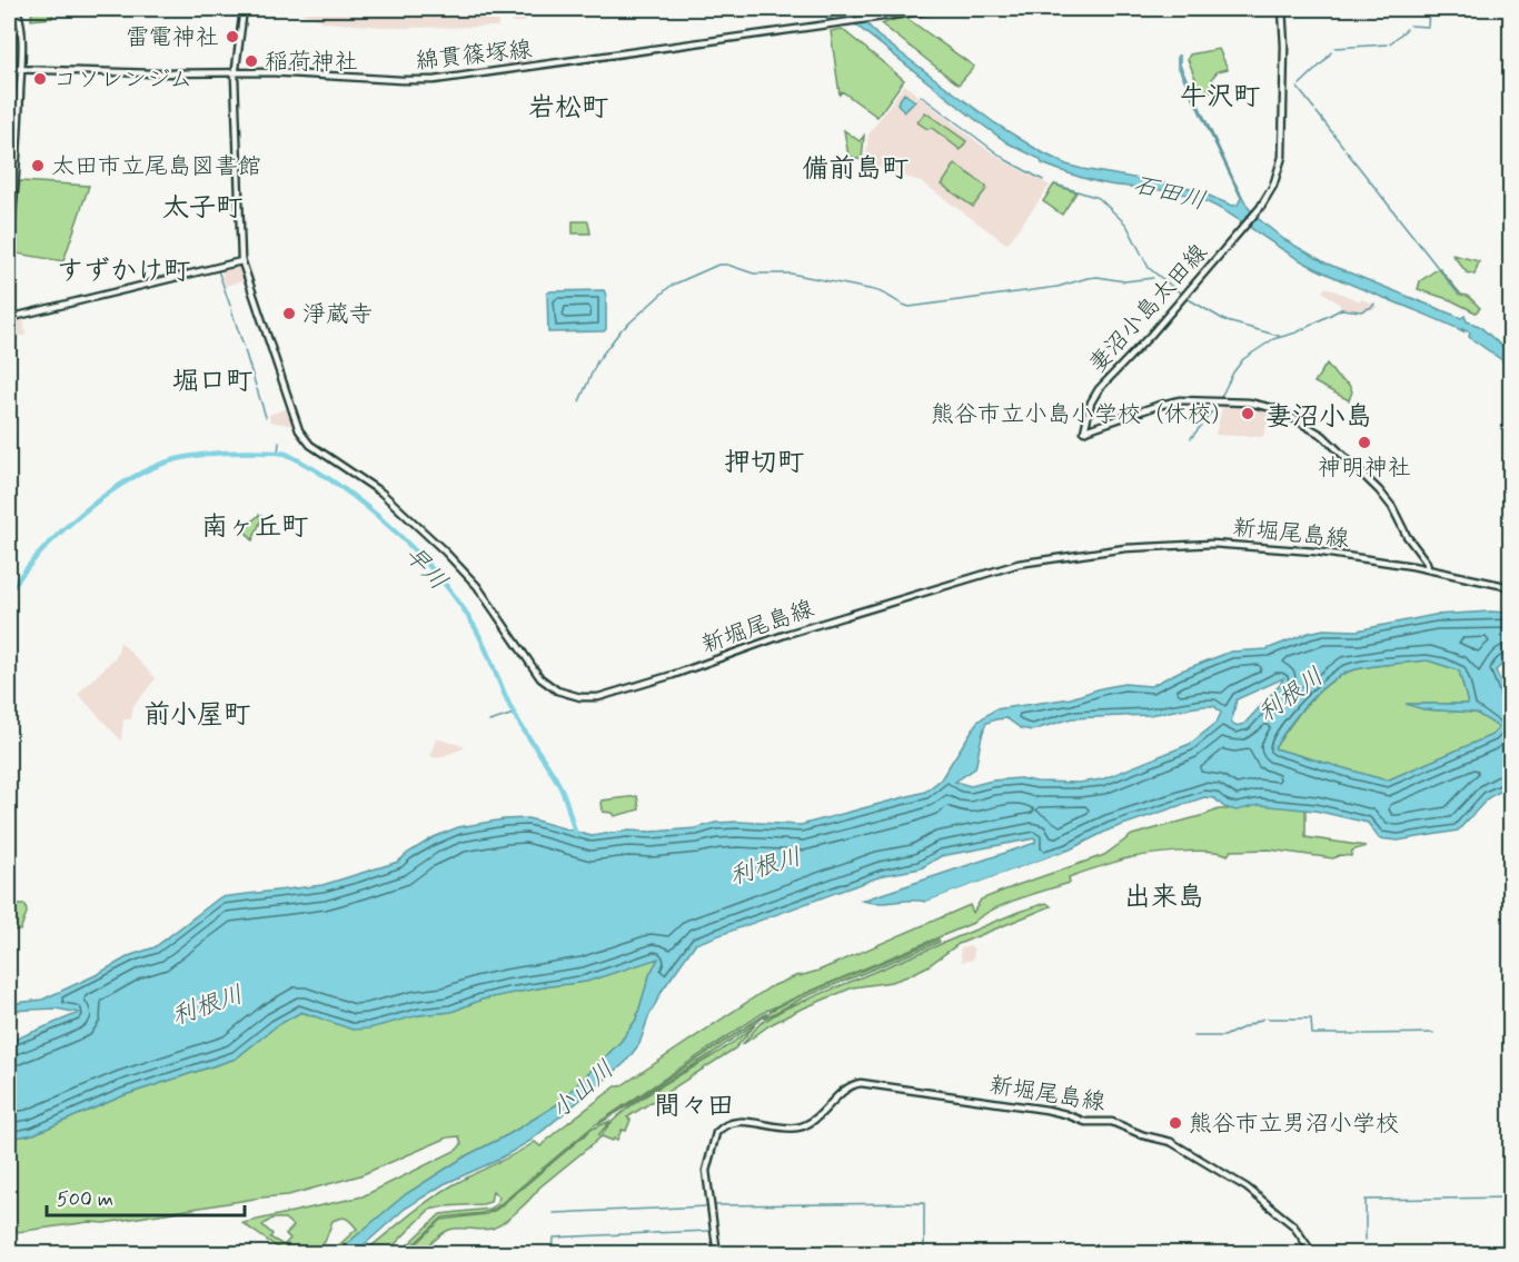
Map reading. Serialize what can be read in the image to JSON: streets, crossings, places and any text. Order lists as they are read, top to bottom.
{
  "streets": {
    "main road": ["綿貫篠塚線", "妻沼小島太田線", "新堀尾島線"]
  },
  "crossings": [
    ["綿貫篠塚線", "新堀尾島線"],
    ["妻沼小島太田線", "新堀尾島線"]
  ],
  "districts": [
    "牛沢町",
    "岩松町",
    "備前島町",
    "太子町",
    "すずかけ町",
    "堀口町",
    "妻沼小島",
    "押切町",
    "南ヶ丘町",
    "前小屋町",
    "出来島",
    "間々田"
  ],
  "water": [
    "石田川",
    "早川",
    "利根川",
    "小山川"
  ],
  "places": [
    "雷電神社",
    "稲荷神社",
    "コソレンジム",
    "太田市立尾島図書館",
    "淨蔵寺",
    "熊谷市立小島小学校（休校）",
    "神明神社",
    "熊谷市立男沼小学校"
  ],
  "scale_bar": "500 m"
}
